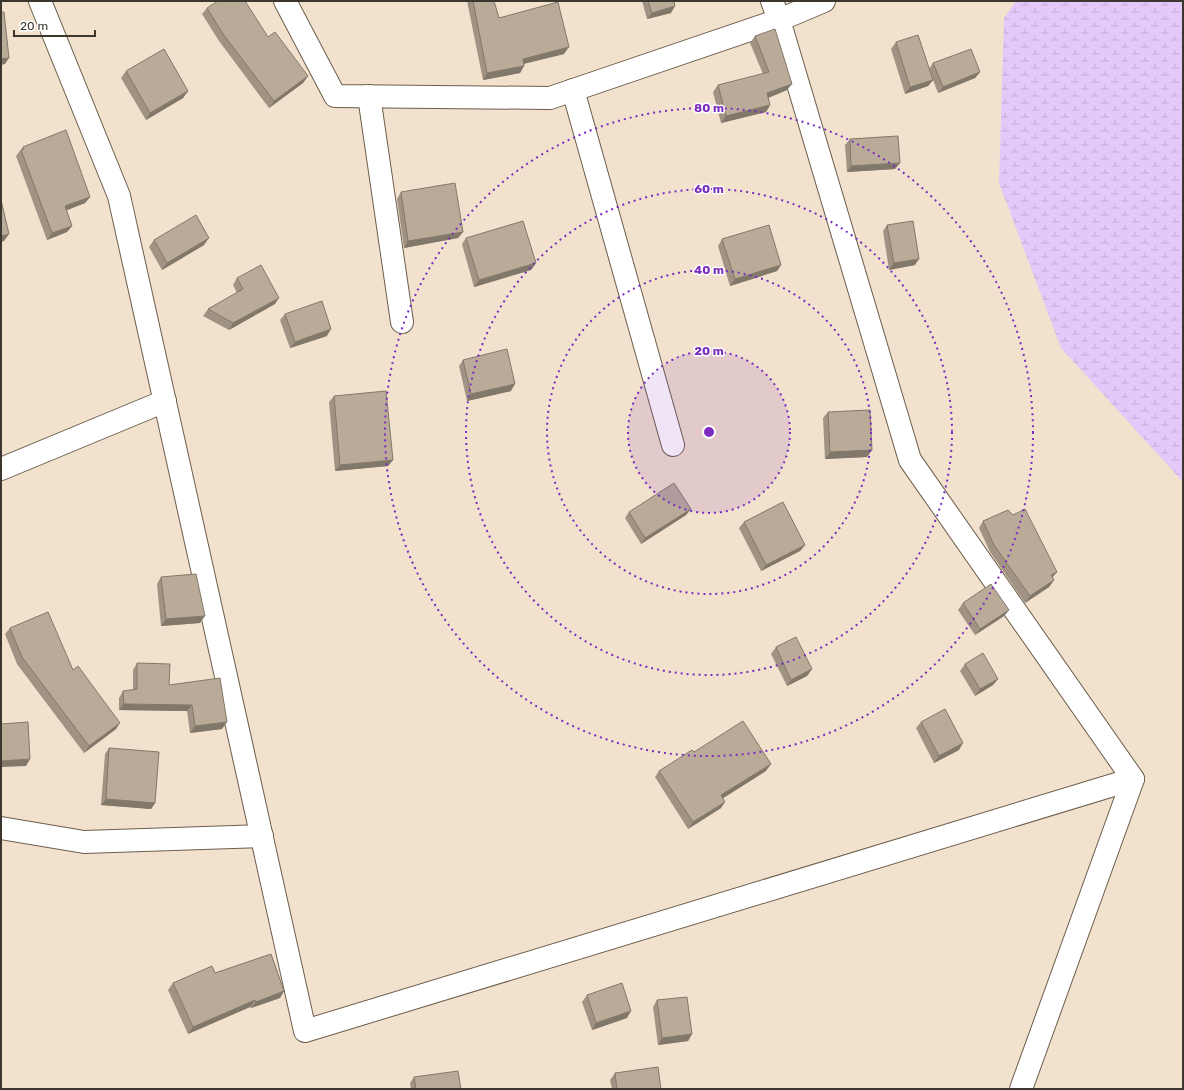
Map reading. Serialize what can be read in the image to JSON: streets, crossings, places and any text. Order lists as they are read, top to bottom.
{
  "scale_bar": "20 m",
  "rings": [
    "80 m",
    "60 m",
    "40 m",
    "20 m"
  ]
}
